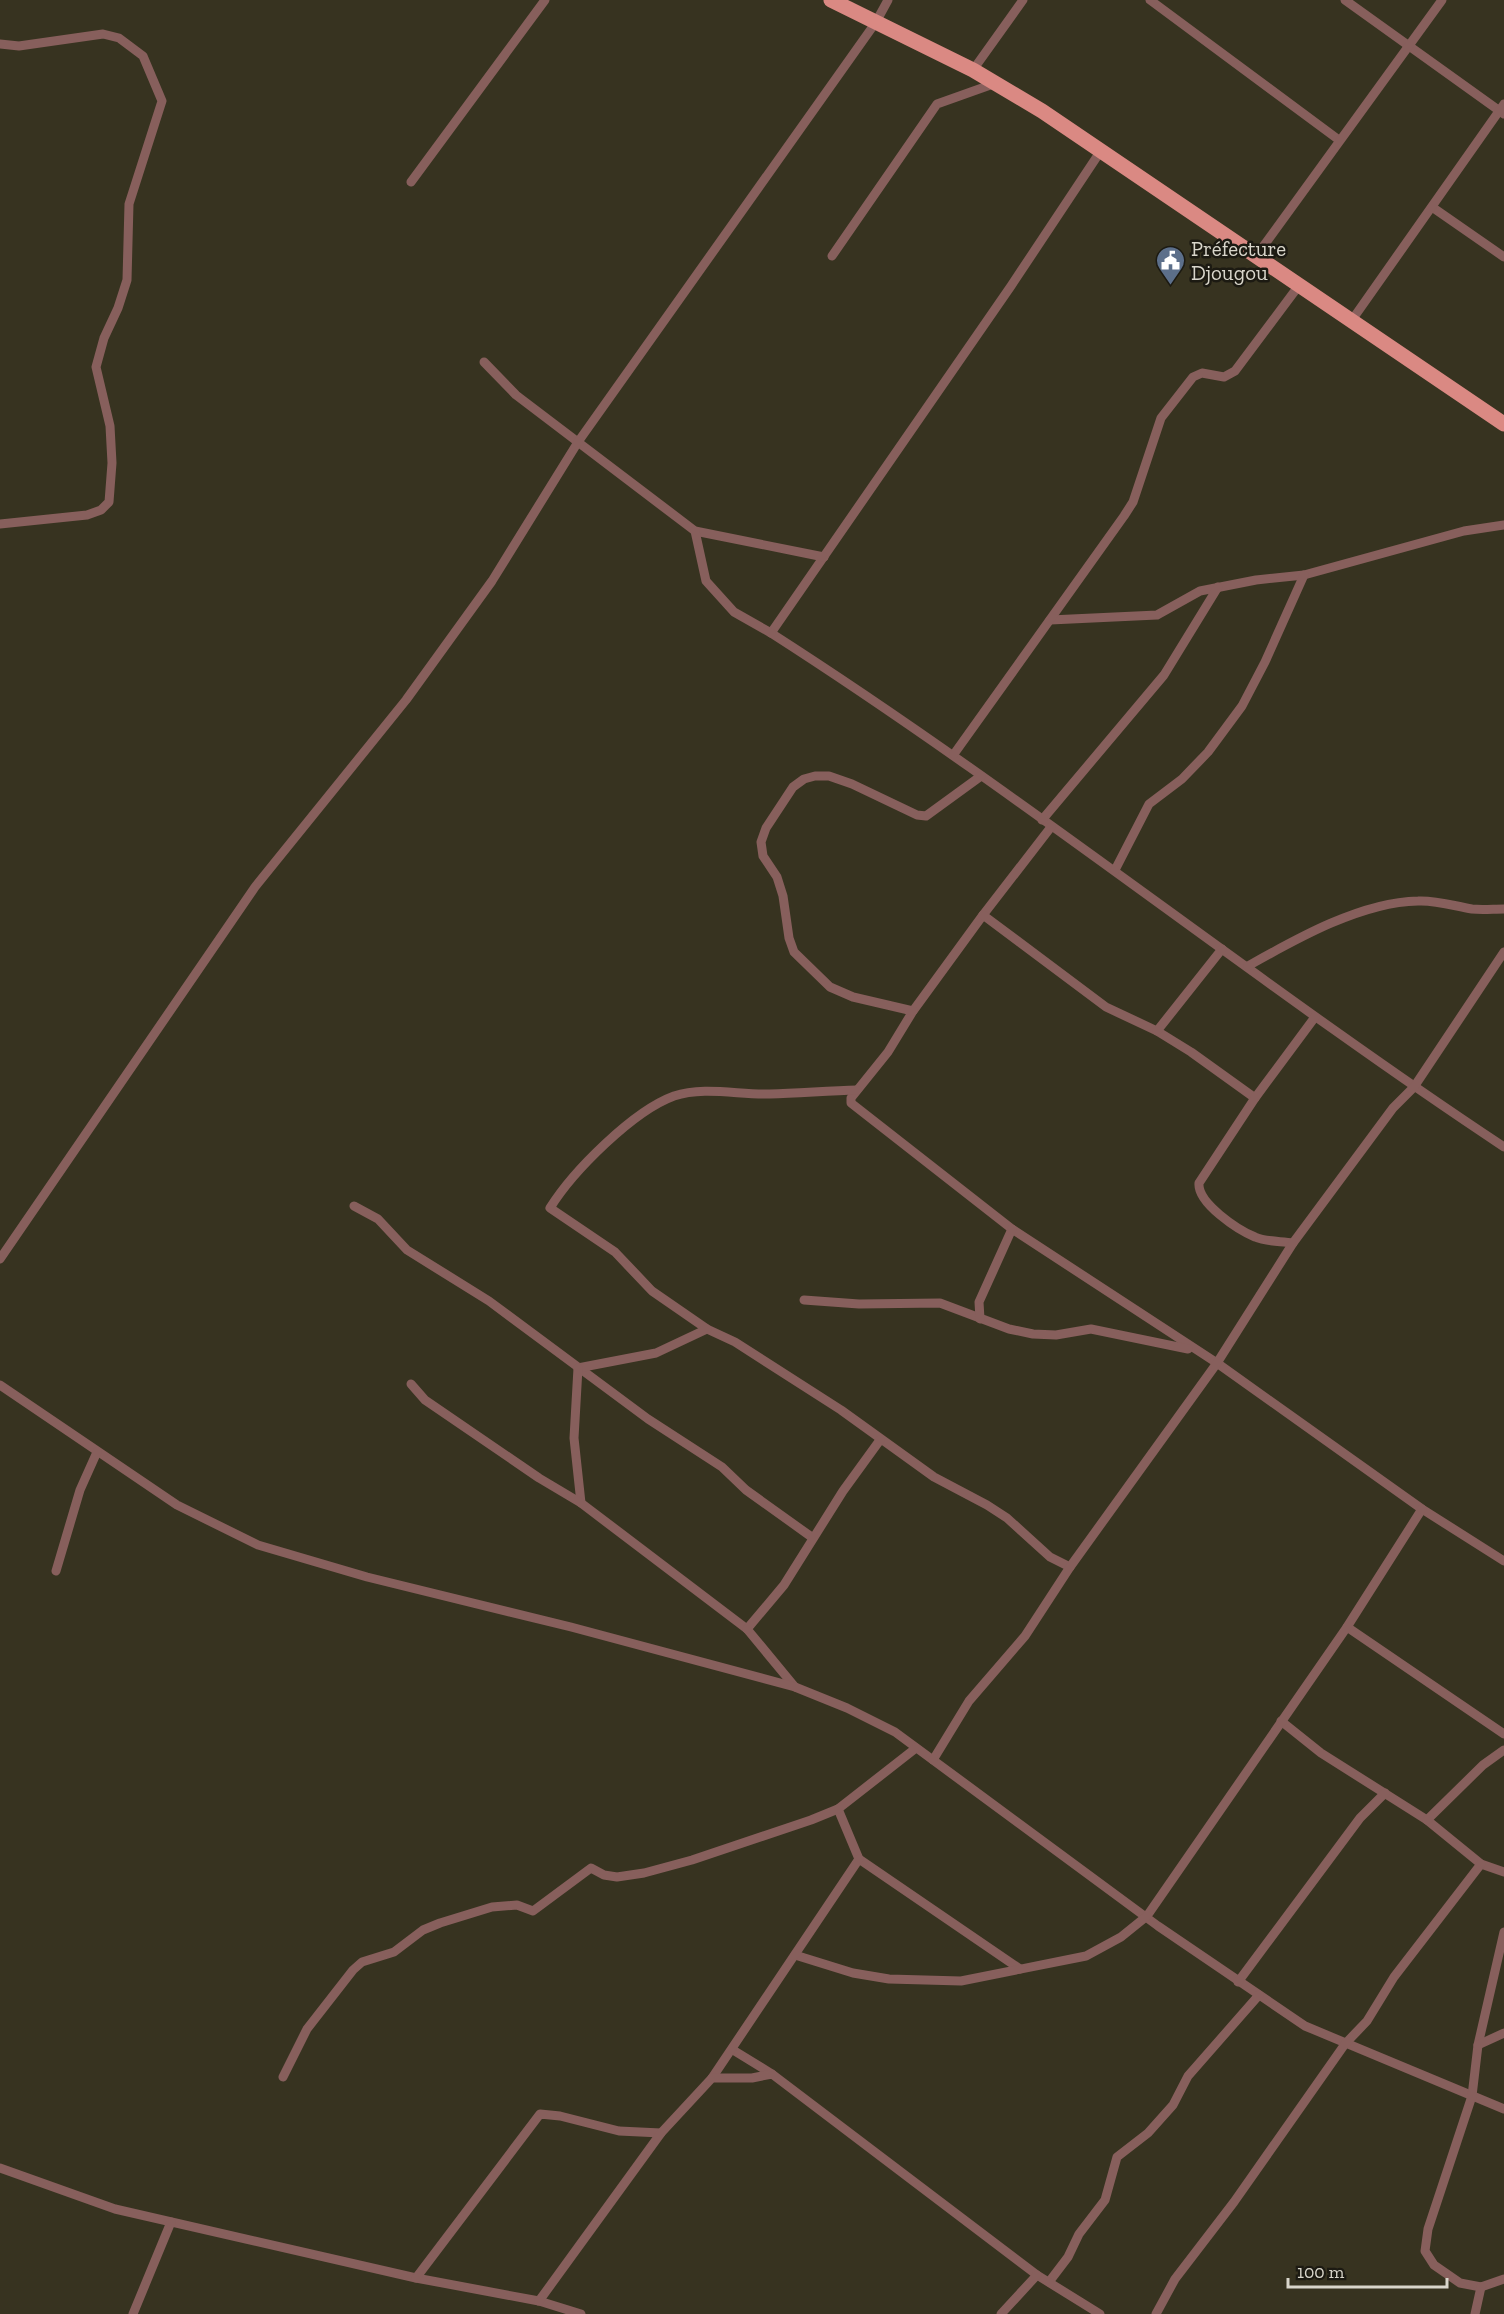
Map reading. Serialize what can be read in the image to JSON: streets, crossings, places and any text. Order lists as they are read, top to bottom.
{
  "places": {
    "public building": ["Préfecture Djougou"]
  },
  "scale_bar": "100 m"
}
